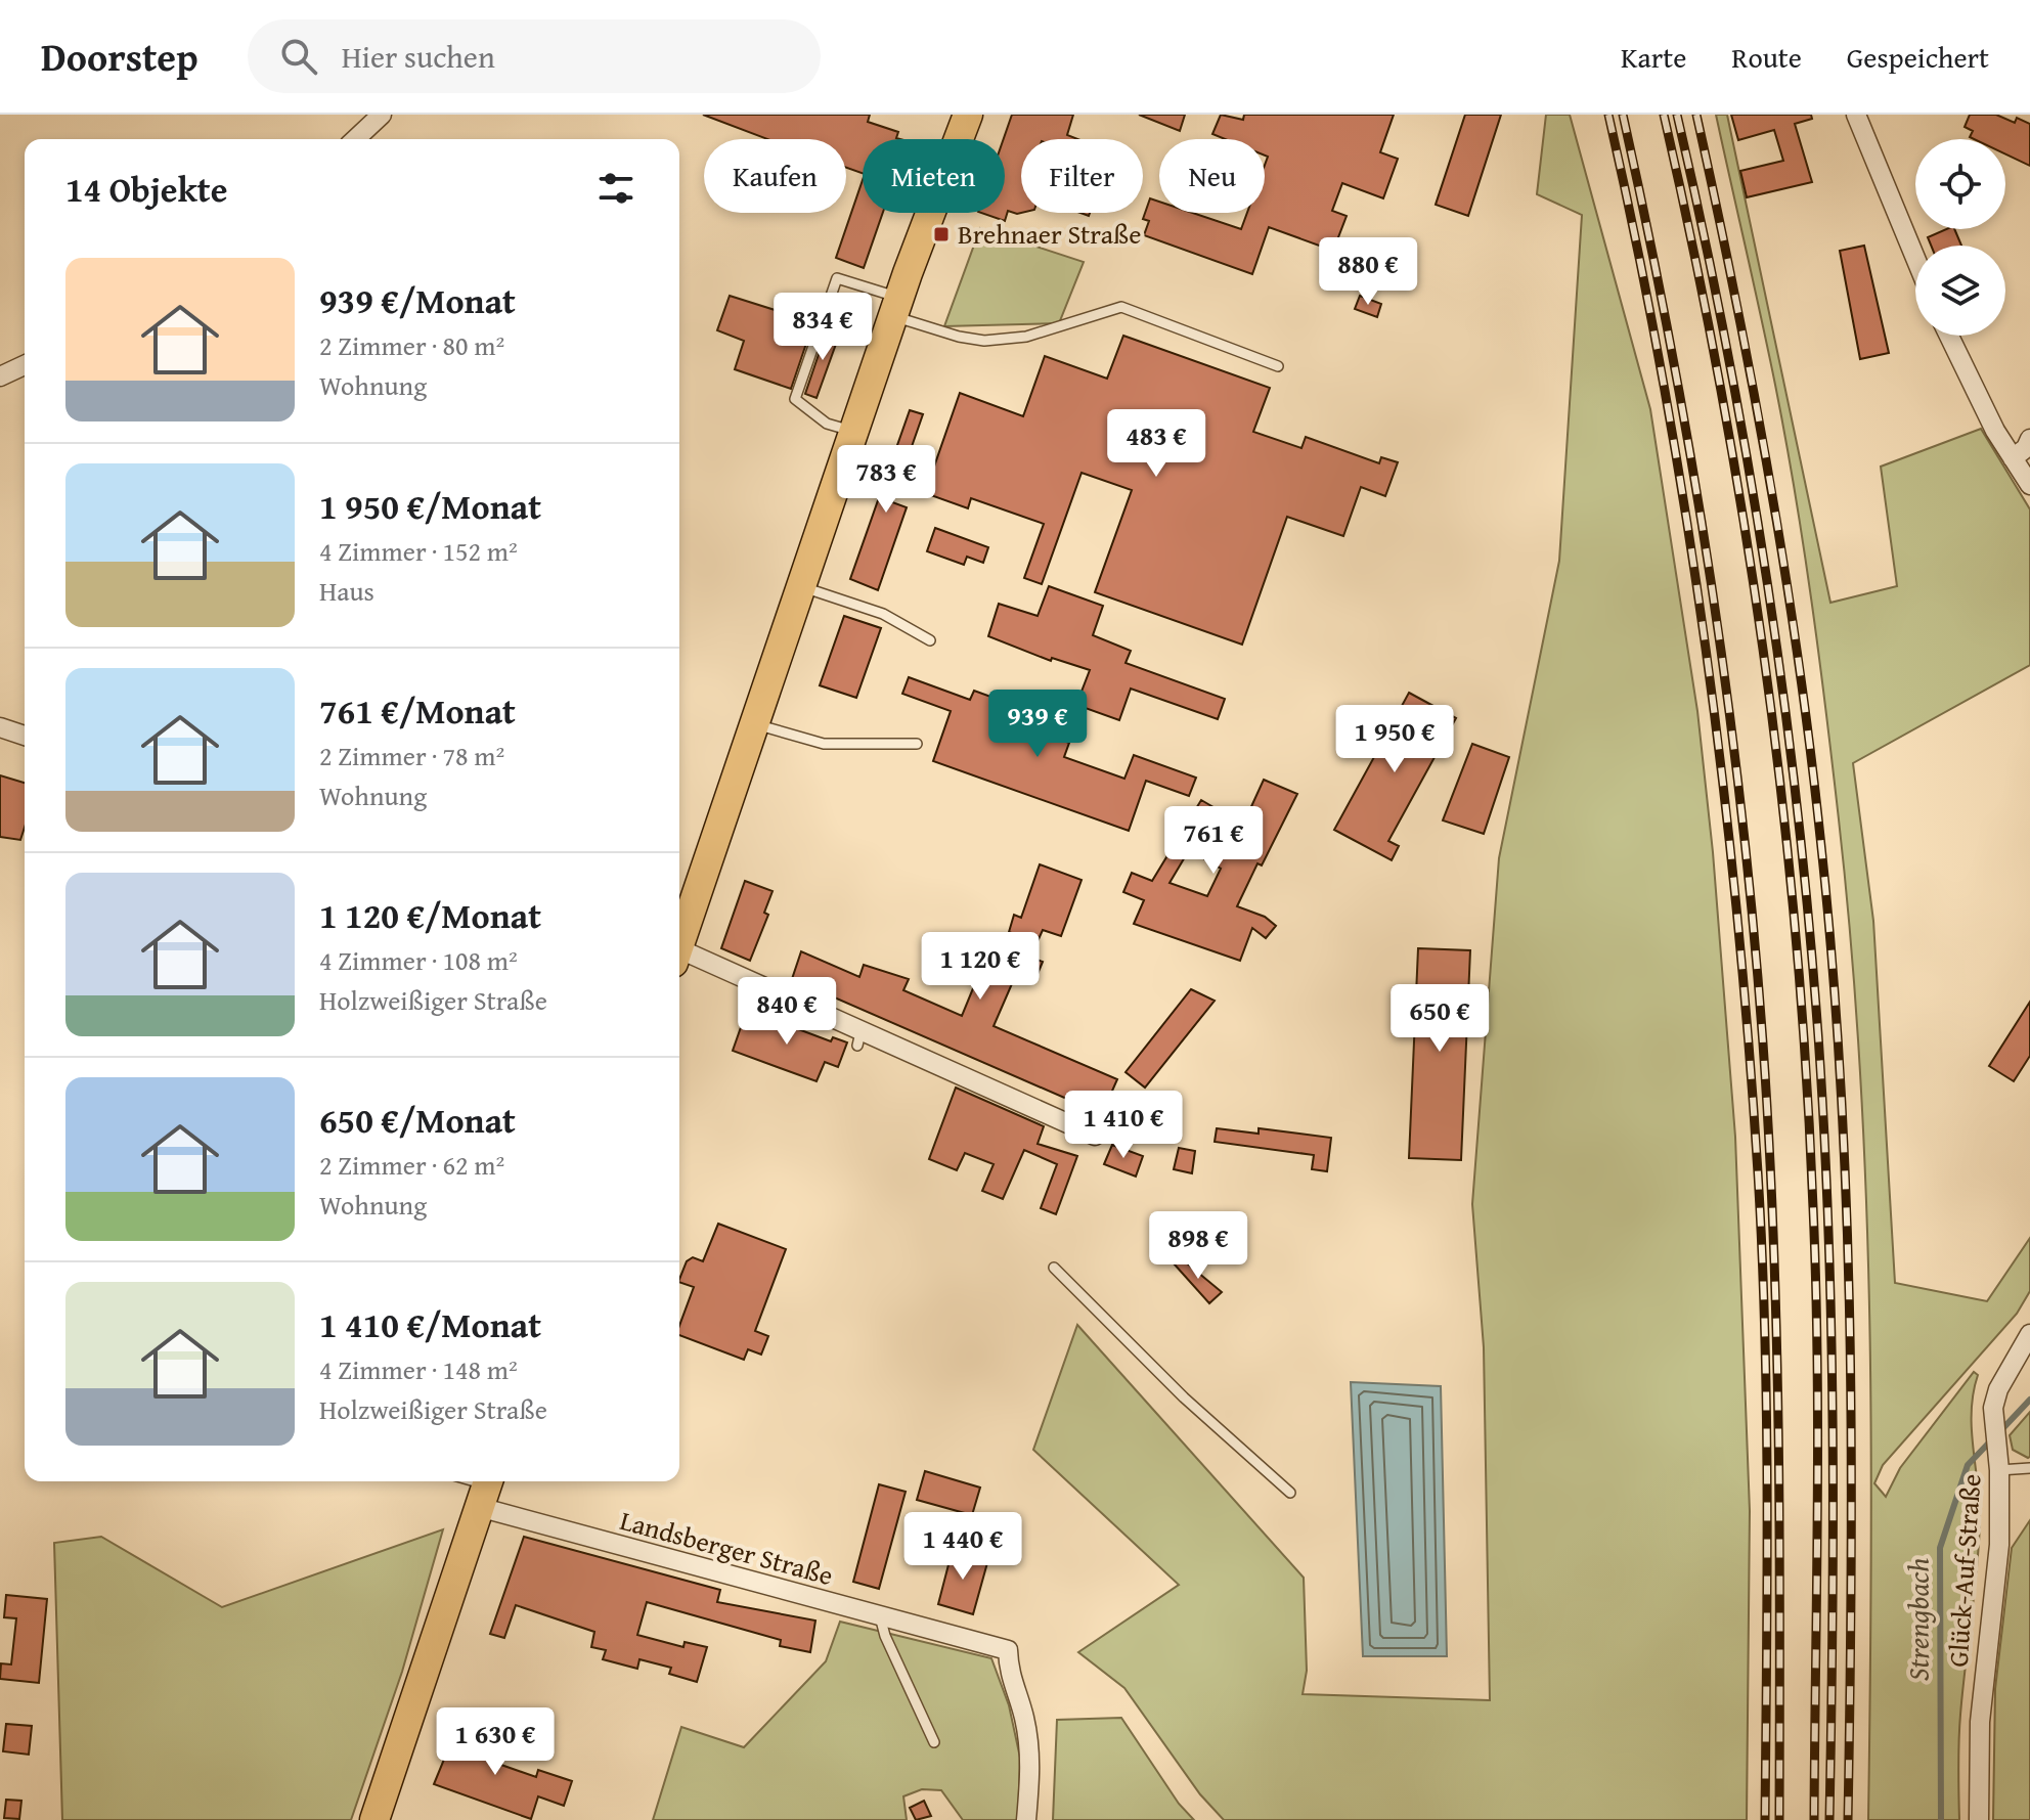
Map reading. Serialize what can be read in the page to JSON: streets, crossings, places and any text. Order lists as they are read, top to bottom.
{
  "streets": {
    "street": ["Landsberger Straße", "Glück-Auf-Straße"]
  },
  "water": ["Strengbach"],
  "places": {
    "transit": ["Brehnaer Straße"]
  },
  "page": {
    "header": "Doorstep",
    "search": "Hier suchen",
    "nav": ["Karte", "Route", "Gespeichert"],
    "chip": [
      "Kaufen",
      "Mieten",
      "Filter",
      "Neu"
    ],
    "heading": "14 Objekte",
    "price": [
      "880 €",
      "834 €",
      "483 €",
      "783 €",
      "939 €",
      "1 950 €",
      "761 €",
      "1 120 €",
      "840 €",
      "650 €",
      "1 410 €",
      "898 €",
      "1 440 €",
      "1 630 €"
    ],
    "list": [
      {
        "name": "939 €/Monat",
        "note": "2 Zimmer · 80 m² · Wohnung"
      },
      {
        "name": "1 950 €/Monat",
        "note": "4 Zimmer · 152 m² · Haus"
      },
      {
        "name": "761 €/Monat",
        "note": "2 Zimmer · 78 m² · Wohnung"
      },
      {
        "name": "1 120 €/Monat",
        "note": "4 Zimmer · 108 m² · Holzweißiger Straße"
      },
      {
        "name": "650 €/Monat",
        "note": "2 Zimmer · 62 m² · Wohnung"
      },
      {
        "name": "1 410 €/Monat",
        "note": "4 Zimmer · 148 m² · Holzweißiger Straße"
      }
    ]
  }
}
